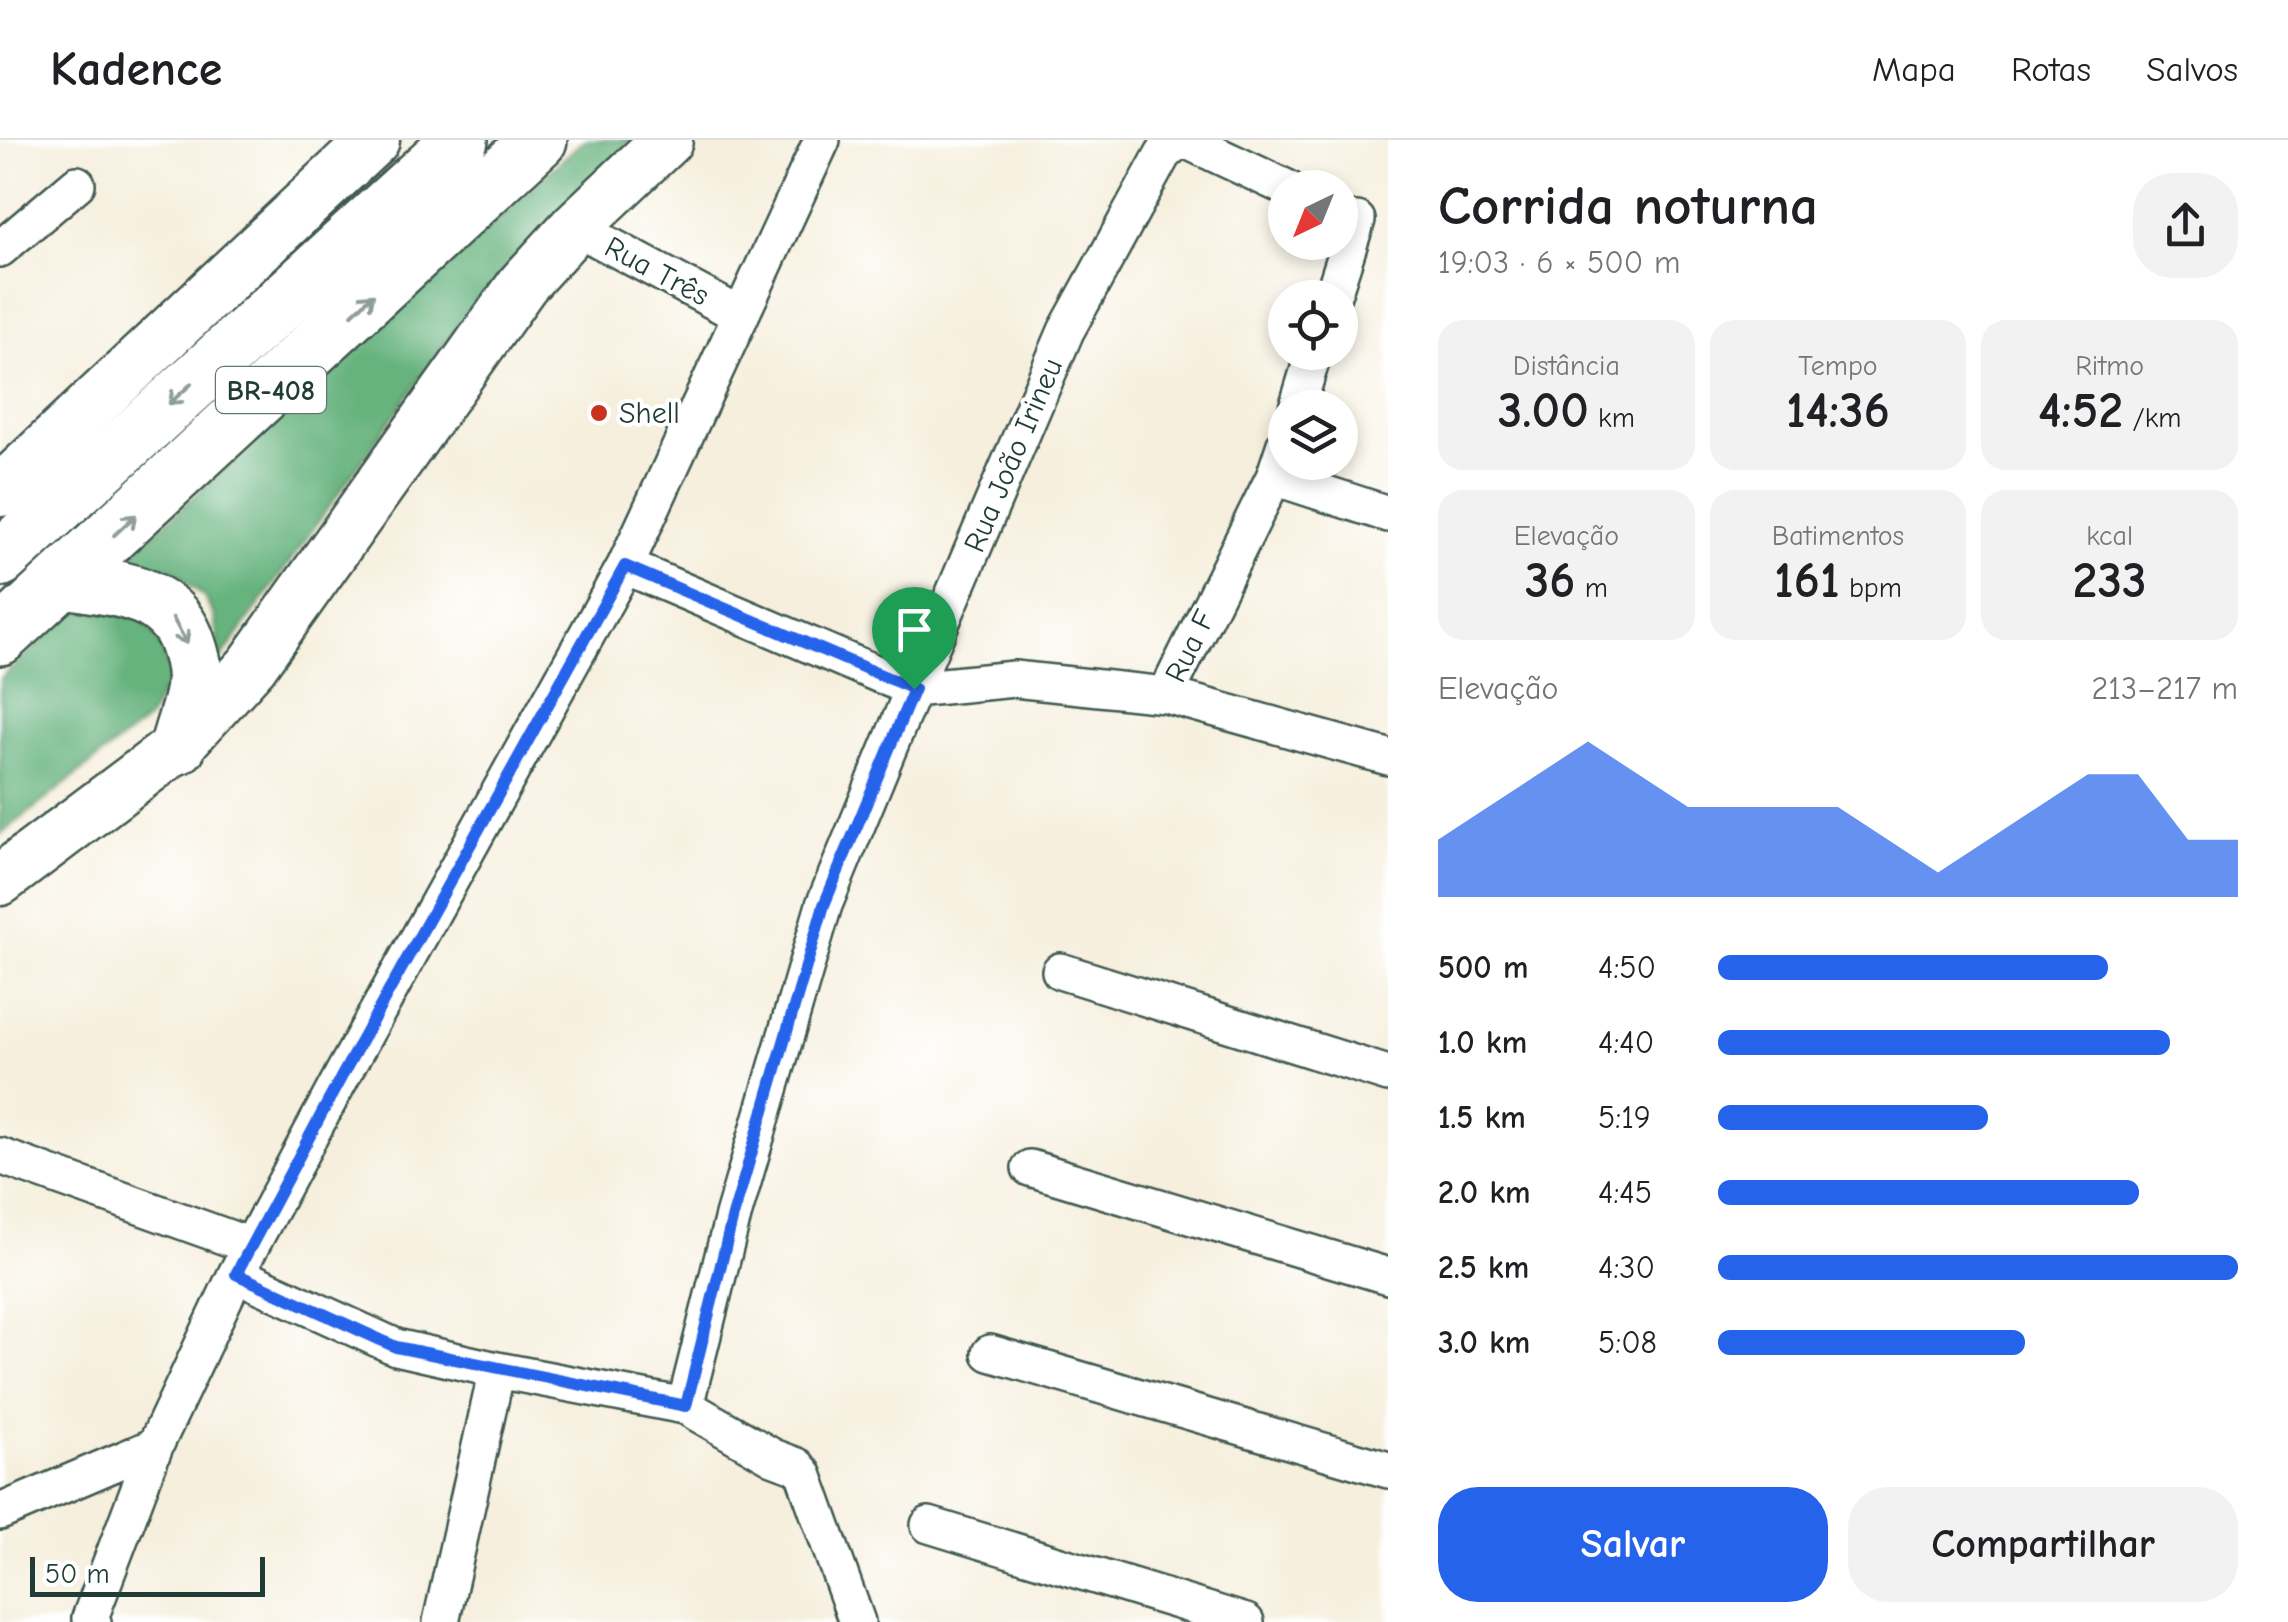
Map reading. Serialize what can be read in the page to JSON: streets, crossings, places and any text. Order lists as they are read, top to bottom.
{
  "streets": {
    "highway": ["BR-408"],
    "street": ["Rua Três", "Rua João Irineu", "Rua F"]
  },
  "crossings": [
    ["Rua João Irineu", "Rua F"]
  ],
  "places": ["Shell"],
  "scale_bar": "50 m",
  "north": "bottom left",
  "page": {
    "header": "Kadence",
    "nav": ["Mapa", "Rotas", "Salvos"],
    "heading": ["Corrida noturna", "19:03 · 6 × 500 m"],
    "stats": [
      ["Distância", "3.00 km"],
      ["Tempo", "14:36"],
      ["Ritmo", "4:52 /km"],
      ["Elevação", "36 m"],
      ["Batimentos", "161 bpm"],
      ["kcal", "233"]
    ],
    "chart": ["Elevação", "213–217 m"],
    "list": [
      {
        "name": "500 m",
        "note": "4:50"
      },
      {
        "name": "1.0 km",
        "note": "4:40"
      },
      {
        "name": "1.5 km",
        "note": "5:19"
      },
      {
        "name": "2.0 km",
        "note": "4:45"
      },
      {
        "name": "2.5 km",
        "note": "4:30"
      },
      {
        "name": "3.0 km",
        "note": "5:08"
      }
    ],
    "buttons": ["Salvar", "Compartilhar"],
    "scale": "50 m"
  }
}
